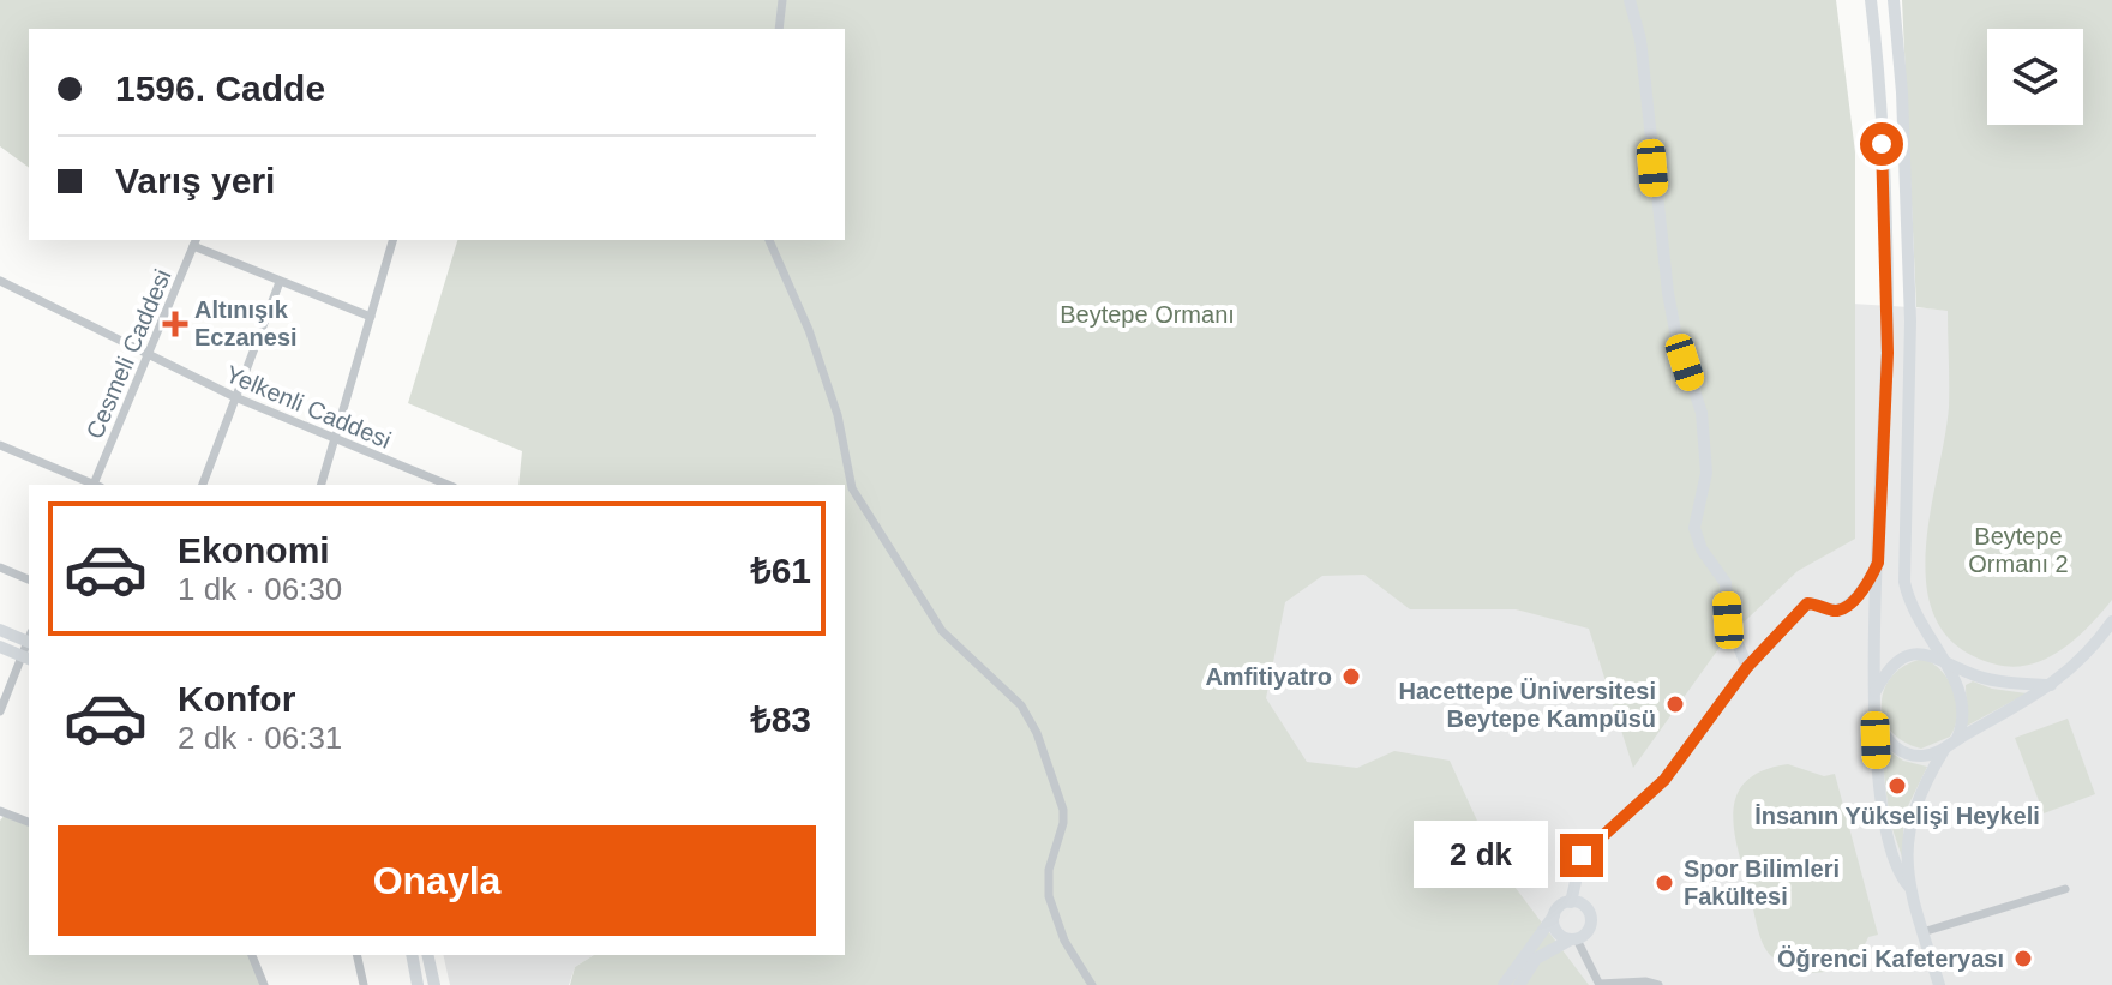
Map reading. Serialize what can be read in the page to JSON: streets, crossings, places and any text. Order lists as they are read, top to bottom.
{
  "streets": {
    "street": ["Cesmeli Caddesi", "Yelkenli Caddesi"]
  },
  "crossings": [
    ["Cesmeli Caddesi", "Yelkenli Caddesi"]
  ],
  "parks": ["Beytepe Ormanı", "Beytepe Ormanı 2"],
  "places": {
    "health": ["Altınışık Eczanesi"],
    "other": [
      "Amfitiyatro",
      "Hacettepe Üniversitesi Beytepe Kampüsü",
      "İnsanın Yükselişi Heykeli",
      "Spor Bilimleri Fakültesi",
      "Öğrenci Kafeteryası"
    ]
  },
  "page": {
    "banner": ["1596. Cadde", "Varış yeri"],
    "list": [
      {
        "name": "Ekonomi",
        "note": "1 dk · 06:30",
        "value": "₺61"
      },
      {
        "name": "Konfor",
        "note": "2 dk · 06:31",
        "value": "₺83"
      }
    ],
    "buttons": "Onayla",
    "bubble": "2 dk"
  }
}
